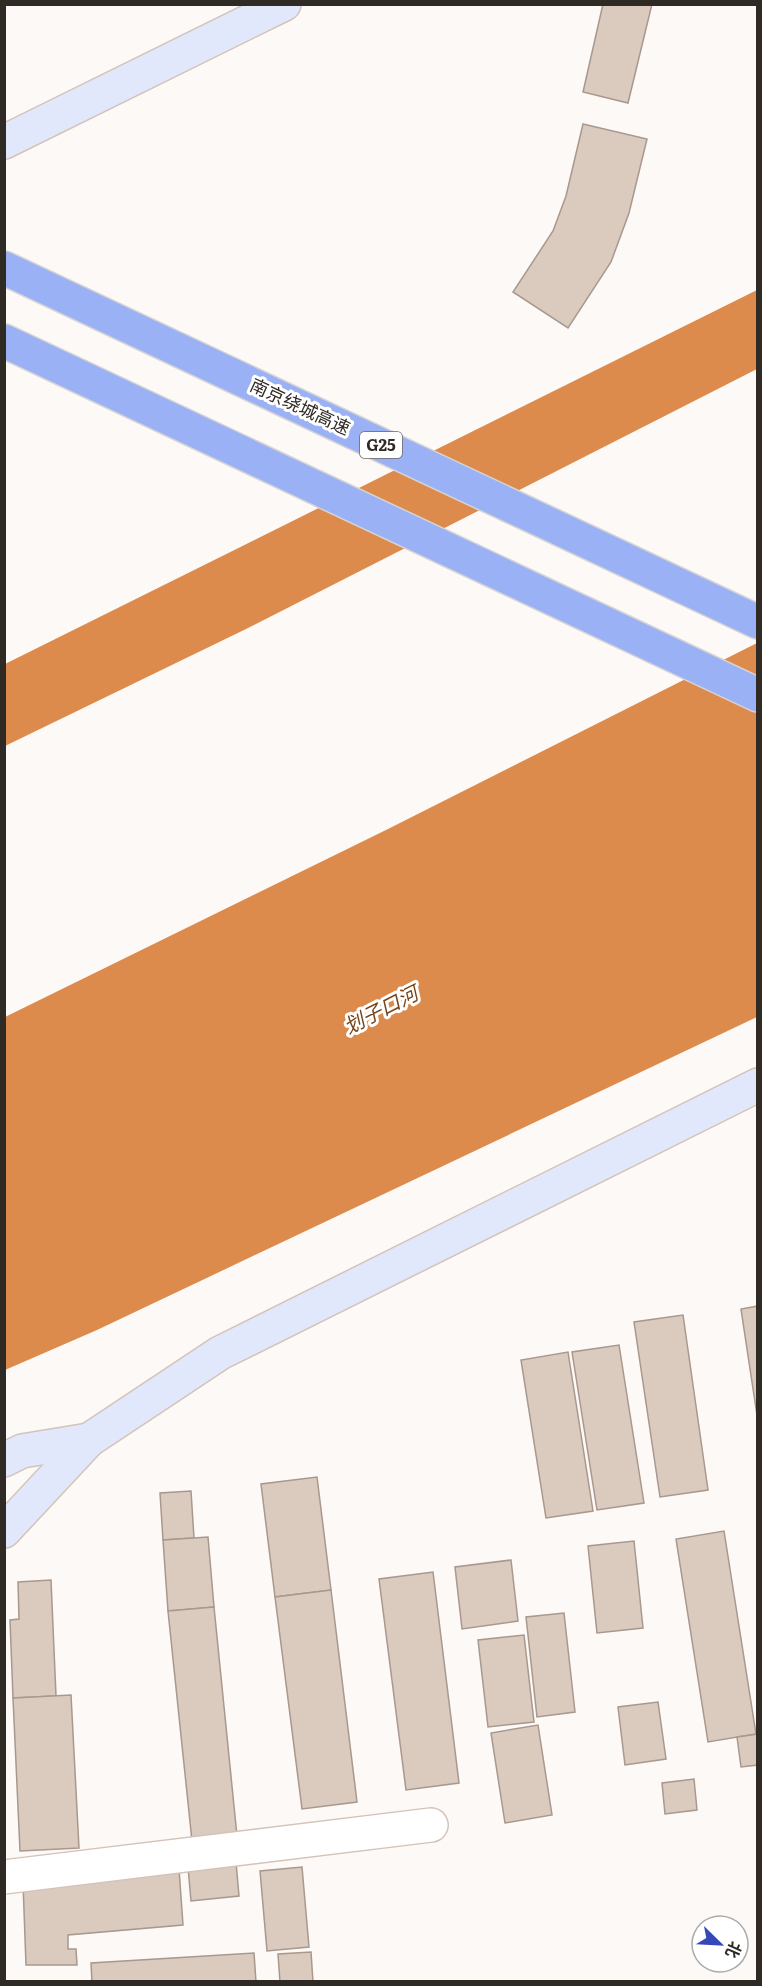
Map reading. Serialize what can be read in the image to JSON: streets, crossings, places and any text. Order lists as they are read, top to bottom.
{
  "streets": {
    "highway": ["南京绕城高速", "G25"]
  },
  "water": ["划子口河"],
  "north": "bottom right"
}
